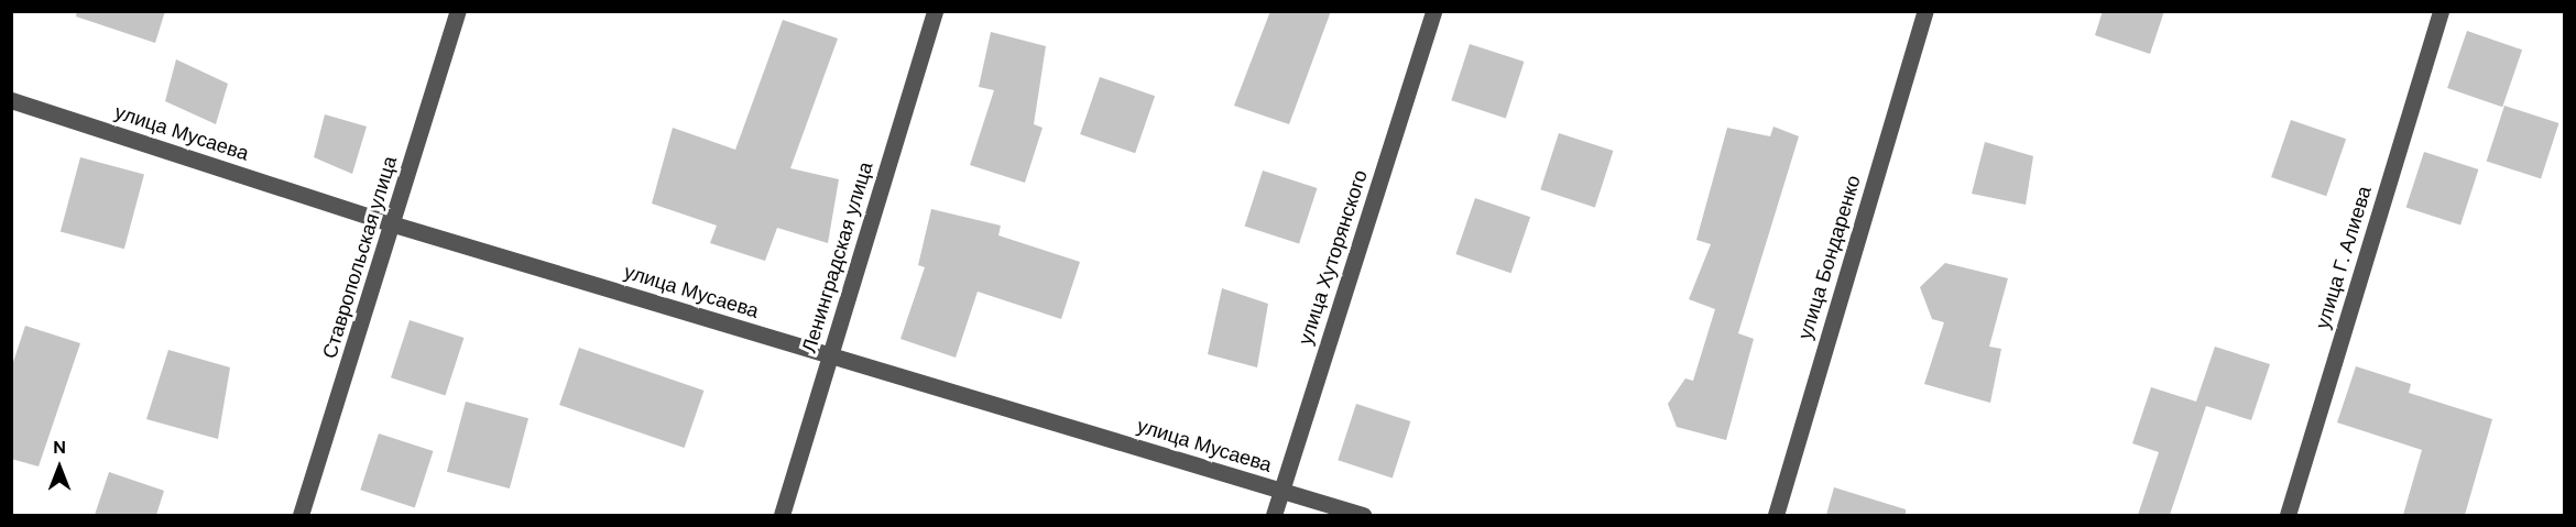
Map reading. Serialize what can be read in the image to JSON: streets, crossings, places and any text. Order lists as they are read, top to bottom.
{
  "streets": {
    "street": [
      "улица Мусаева",
      "Ставропольская улица",
      "Ленинградская улица",
      "улица Хуторянского",
      "улица Бондаренко",
      "улица Г. Алиева"
    ]
  },
  "crossings": [
    ["улица Мусаева", "Ставропольская улица"],
    ["улица Мусаева", "Ленинградская улица"],
    ["улица Мусаева", "улица Хуторянского"]
  ],
  "north": "top"
}
